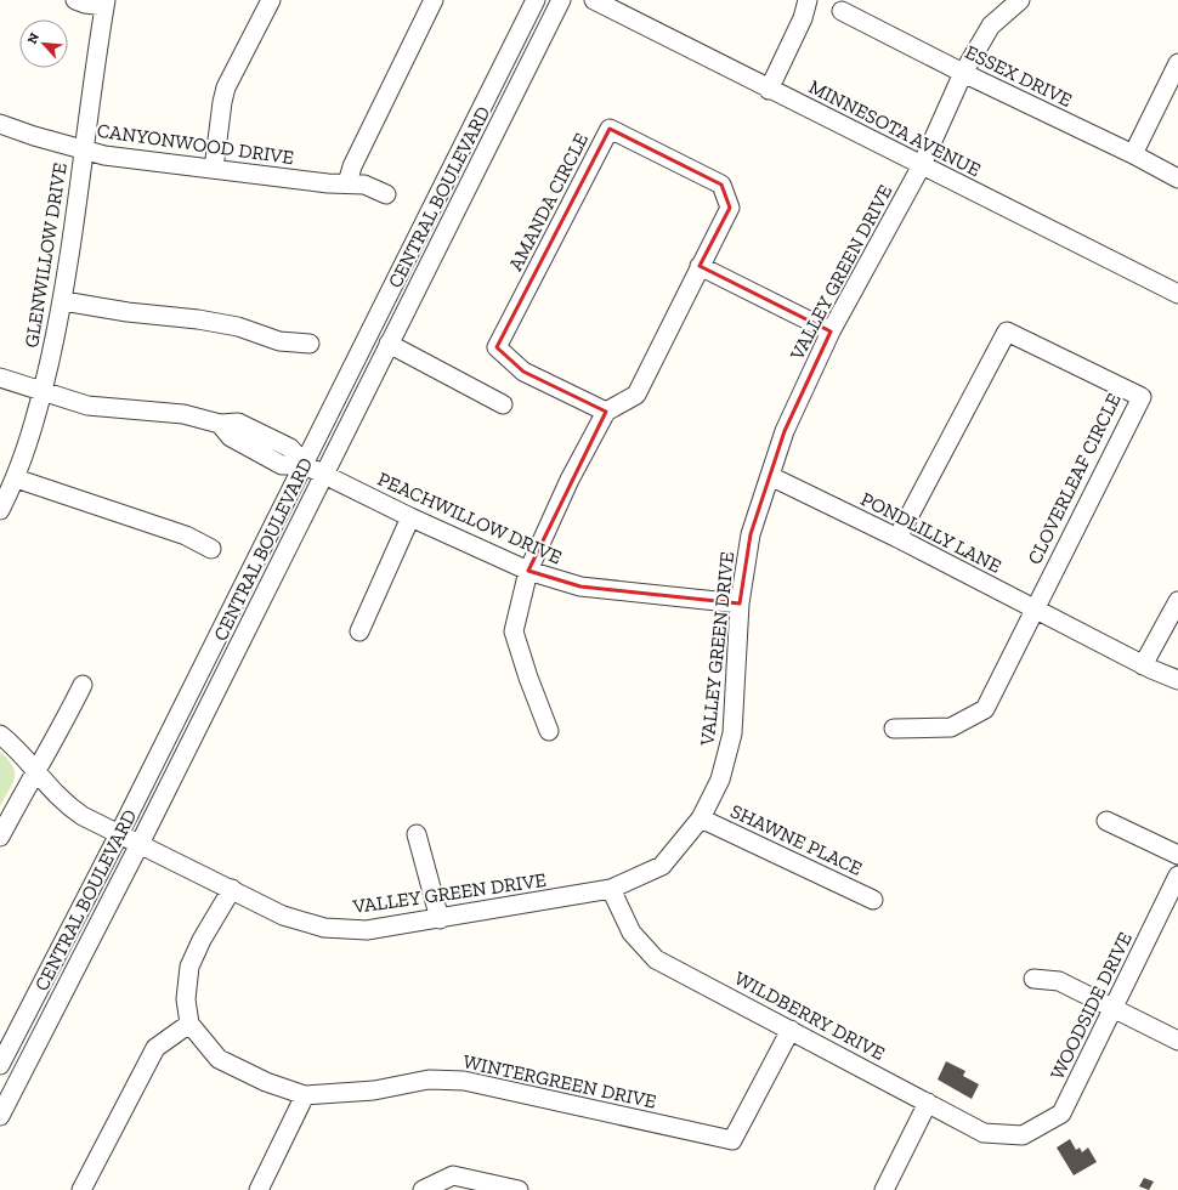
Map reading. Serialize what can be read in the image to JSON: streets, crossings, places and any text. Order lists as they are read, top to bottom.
{
  "streets": {
    "street": [
      "ESSEX DRIVE",
      "MINNESOTA AVENUE",
      "CANYONWOOD DRIVE",
      "CENTRAL BOULEVARD",
      "AMANDA CIRCLE",
      "GLENWILLOW DRIVE",
      "VALLEY GREEN DRIVE",
      "CLOVERLEAF CIRCLE",
      "PEACHWILLOW DRIVE",
      "PONDLILLY LANE",
      "SHAWNE PLACE",
      "WOODSIDE DRIVE",
      "WILDBERRY DRIVE",
      "WINTERGREEN DRIVE"
    ]
  },
  "crossings": [
    ["ESSEX DRIVE", "VALLEY GREEN DRIVE"],
    ["MINNESOTA AVENUE", "VALLEY GREEN DRIVE"],
    ["CANYONWOOD DRIVE", "GLENWILLOW DRIVE"],
    ["CENTRAL BOULEVARD", "VALLEY GREEN DRIVE"],
    ["CENTRAL BOULEVARD", "PEACHWILLOW DRIVE"],
    ["GLENWILLOW DRIVE", "PEACHWILLOW DRIVE"],
    ["VALLEY GREEN DRIVE", "PEACHWILLOW DRIVE"],
    ["VALLEY GREEN DRIVE", "PONDLILLY LANE"],
    ["VALLEY GREEN DRIVE", "SHAWNE PLACE"],
    ["VALLEY GREEN DRIVE", "WILDBERRY DRIVE"],
    ["CLOVERLEAF CIRCLE", "PONDLILLY LANE"],
    ["WOODSIDE DRIVE", "WILDBERRY DRIVE"],
    ["WILDBERRY DRIVE", "WINTERGREEN DRIVE"]
  ],
  "north": "top left"
}
